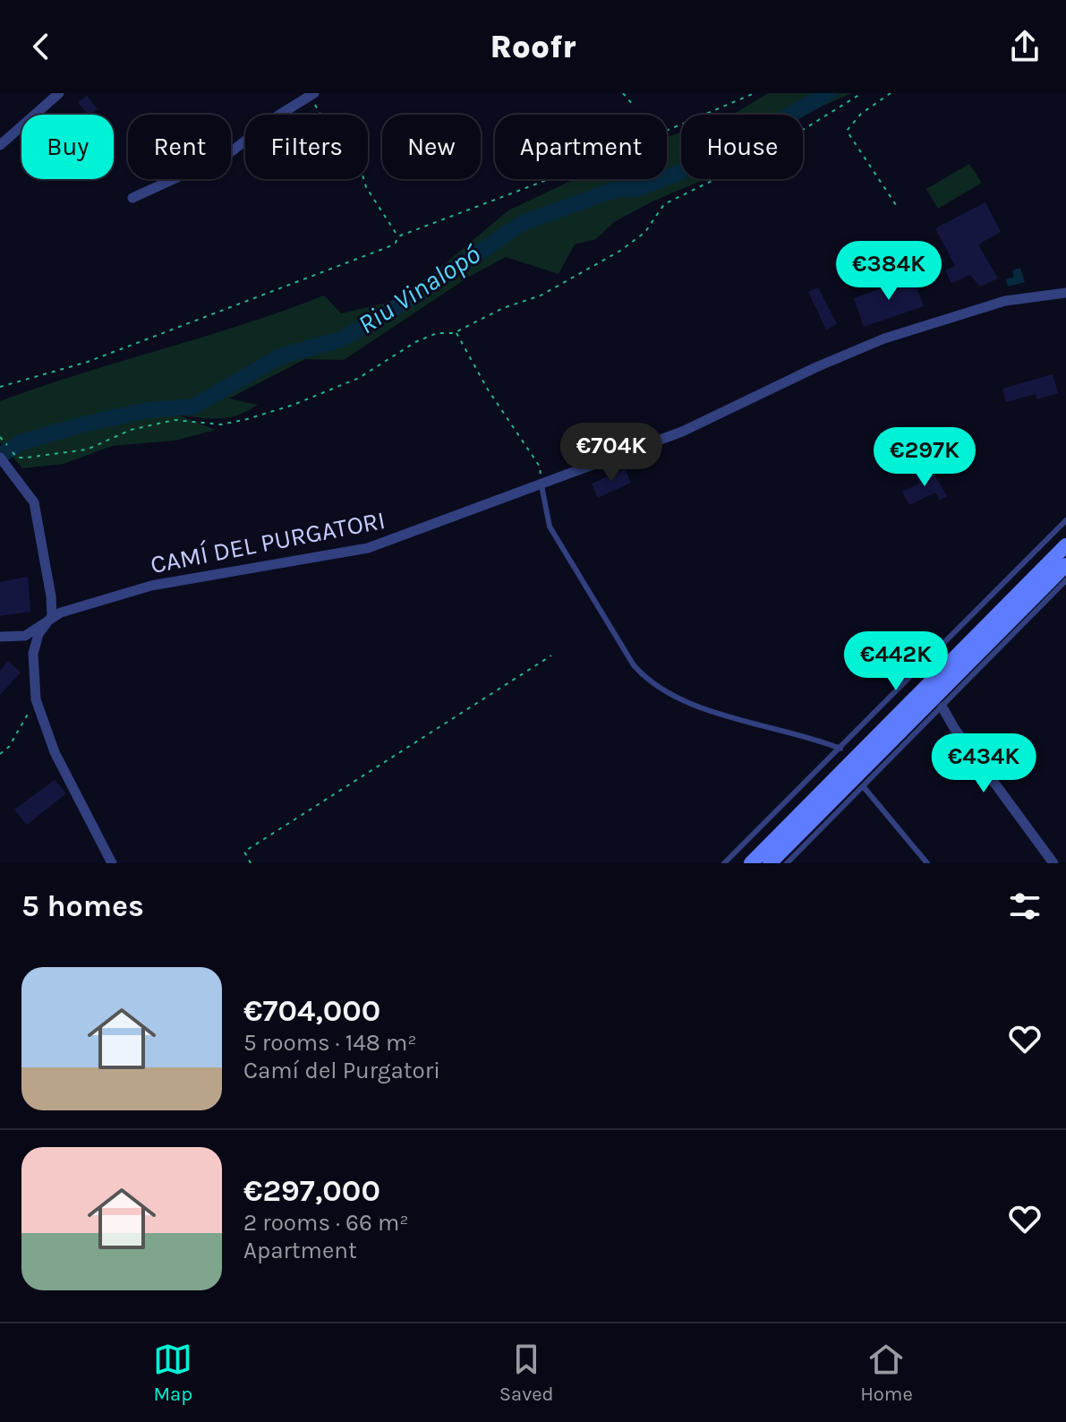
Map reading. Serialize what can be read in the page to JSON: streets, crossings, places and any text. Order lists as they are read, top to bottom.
{
  "streets": {
    "street": ["CAMÍ DEL PURGATORI"]
  },
  "water": ["Riu Vinalopó"],
  "page": {
    "header": "Roofr",
    "chip": [
      "Buy",
      "Rent",
      "Filters",
      "New",
      "Apartment",
      "House"
    ],
    "price": [
      "€384K",
      "€704K",
      "€297K",
      "€442K",
      "€434K"
    ],
    "heading": "5 homes",
    "list": [
      {
        "name": "€704,000",
        "note": "5 rooms · 148 m² · Camí del Purgatori"
      },
      {
        "name": "€297,000",
        "note": "2 rooms · 66 m² · Apartment"
      }
    ],
    "tabs": ["Map", "Saved", "Home"]
  }
}
